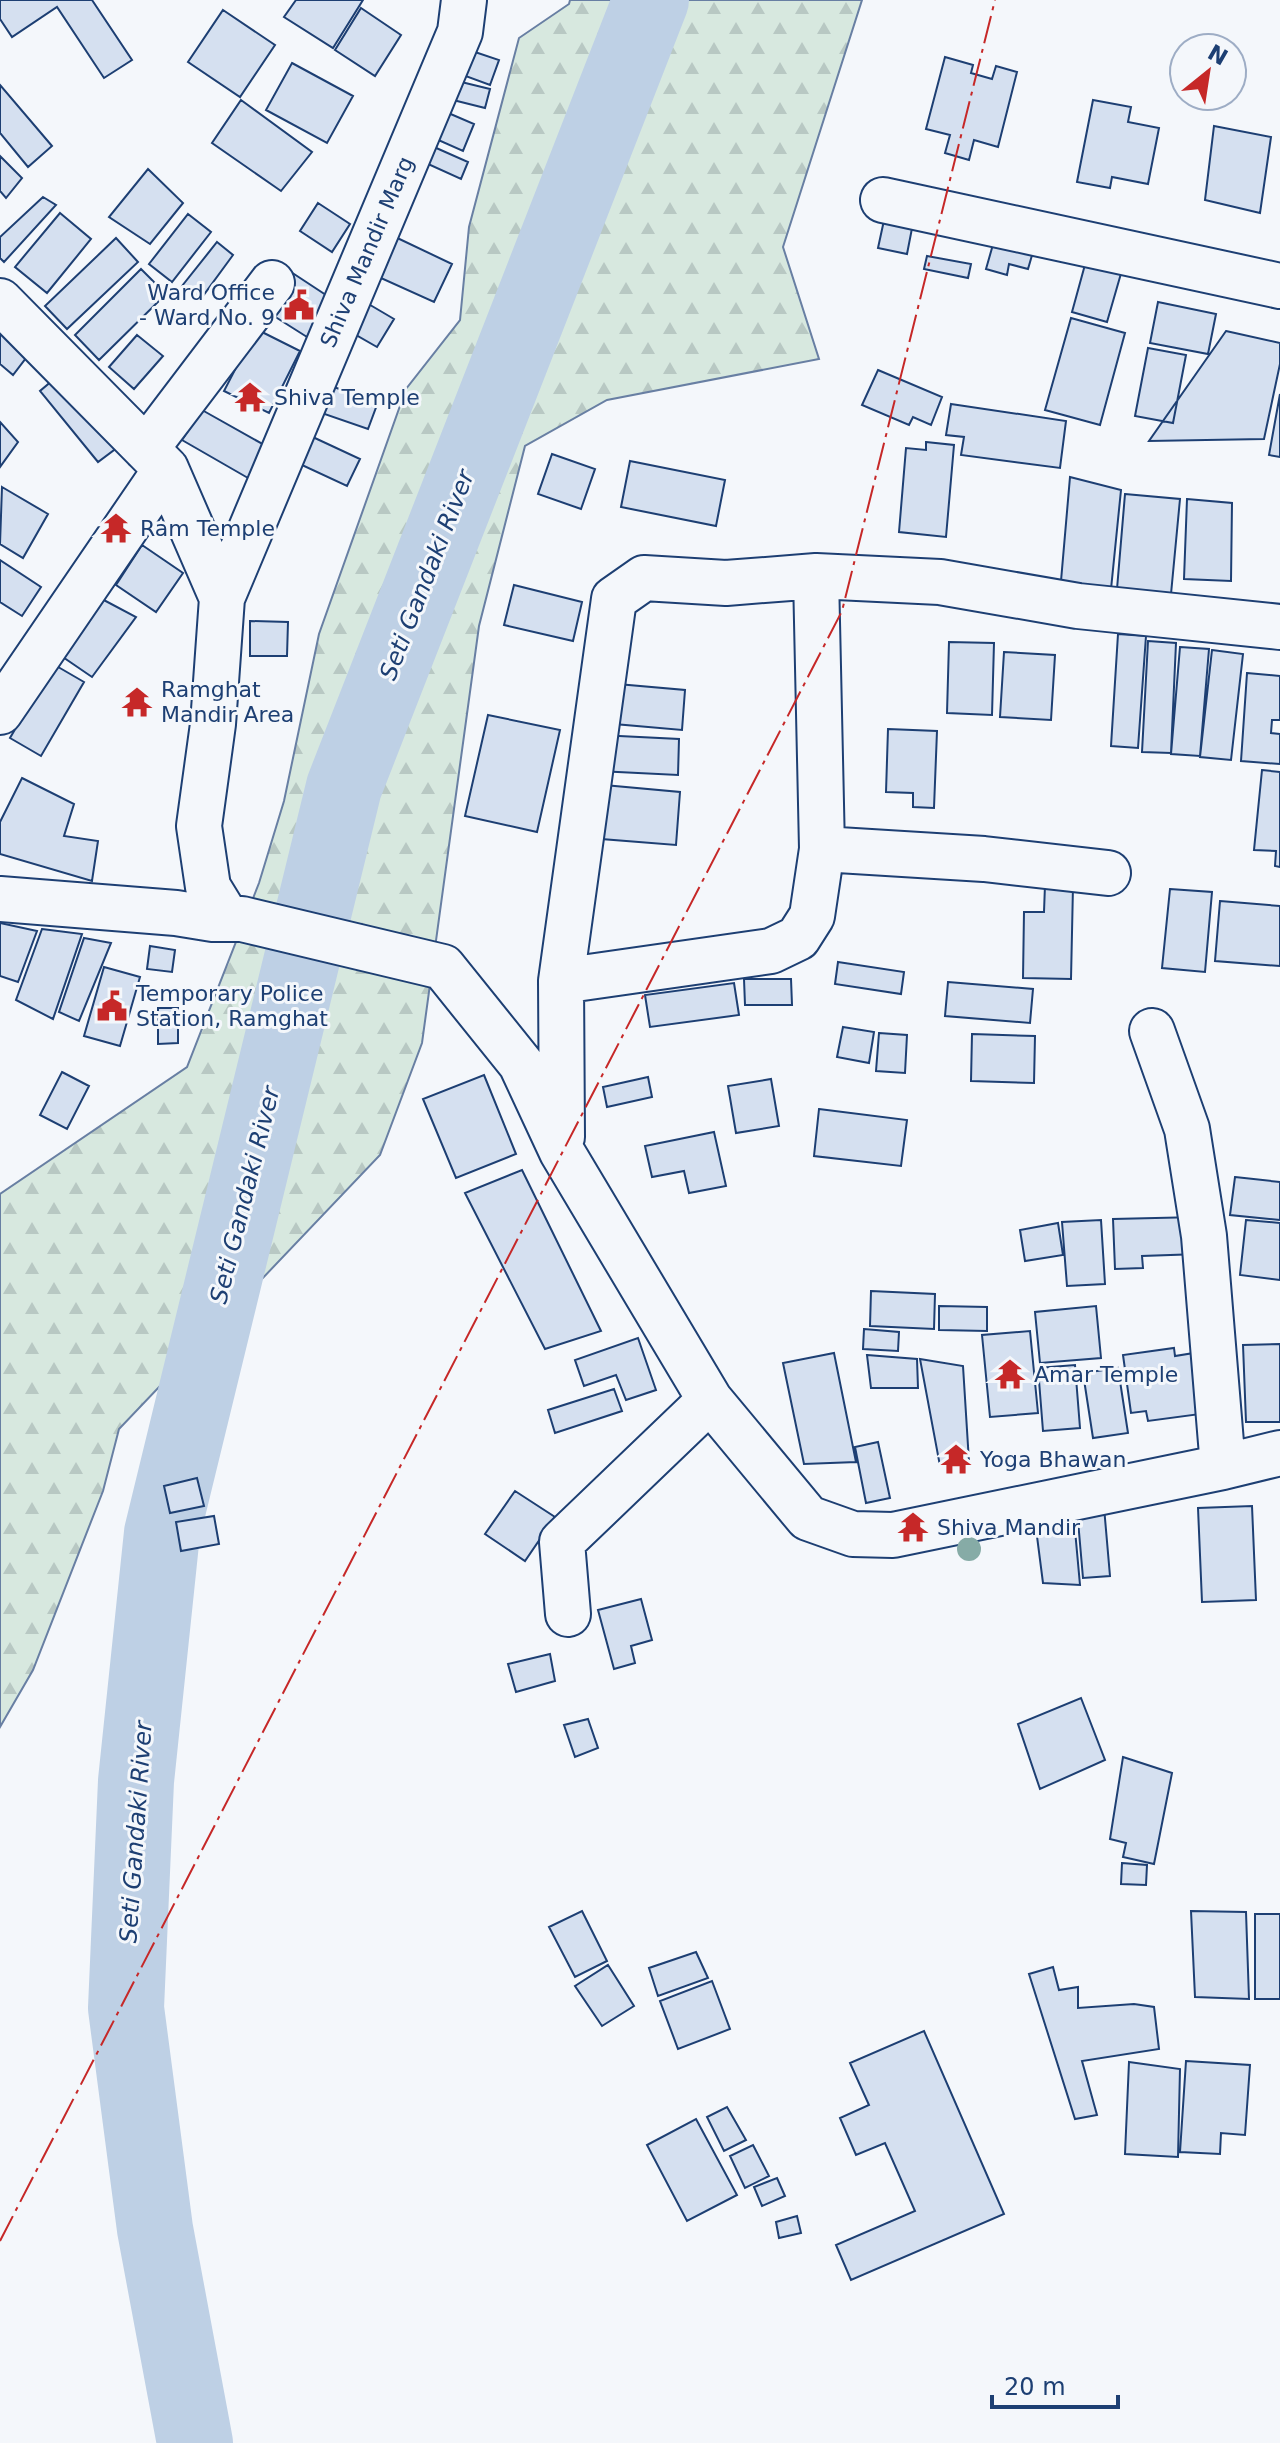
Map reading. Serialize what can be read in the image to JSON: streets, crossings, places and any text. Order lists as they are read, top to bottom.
{
  "streets": {
    "street": ["Shiva Mandir Marg"]
  },
  "water": ["Seti Gandaki River"],
  "places": {
    "public building": ["Ward Office - Ward No. 9", "Temporary Police Station, Ramghat"],
    "temple": [
      "Shiva Temple",
      "Ram Temple",
      "Ramghat Mandir Area",
      "Amar Temple",
      "Yoga Bhawan",
      "Shiva Mandir"
    ]
  },
  "scale_bar": "20 m",
  "north": "top right"
}
